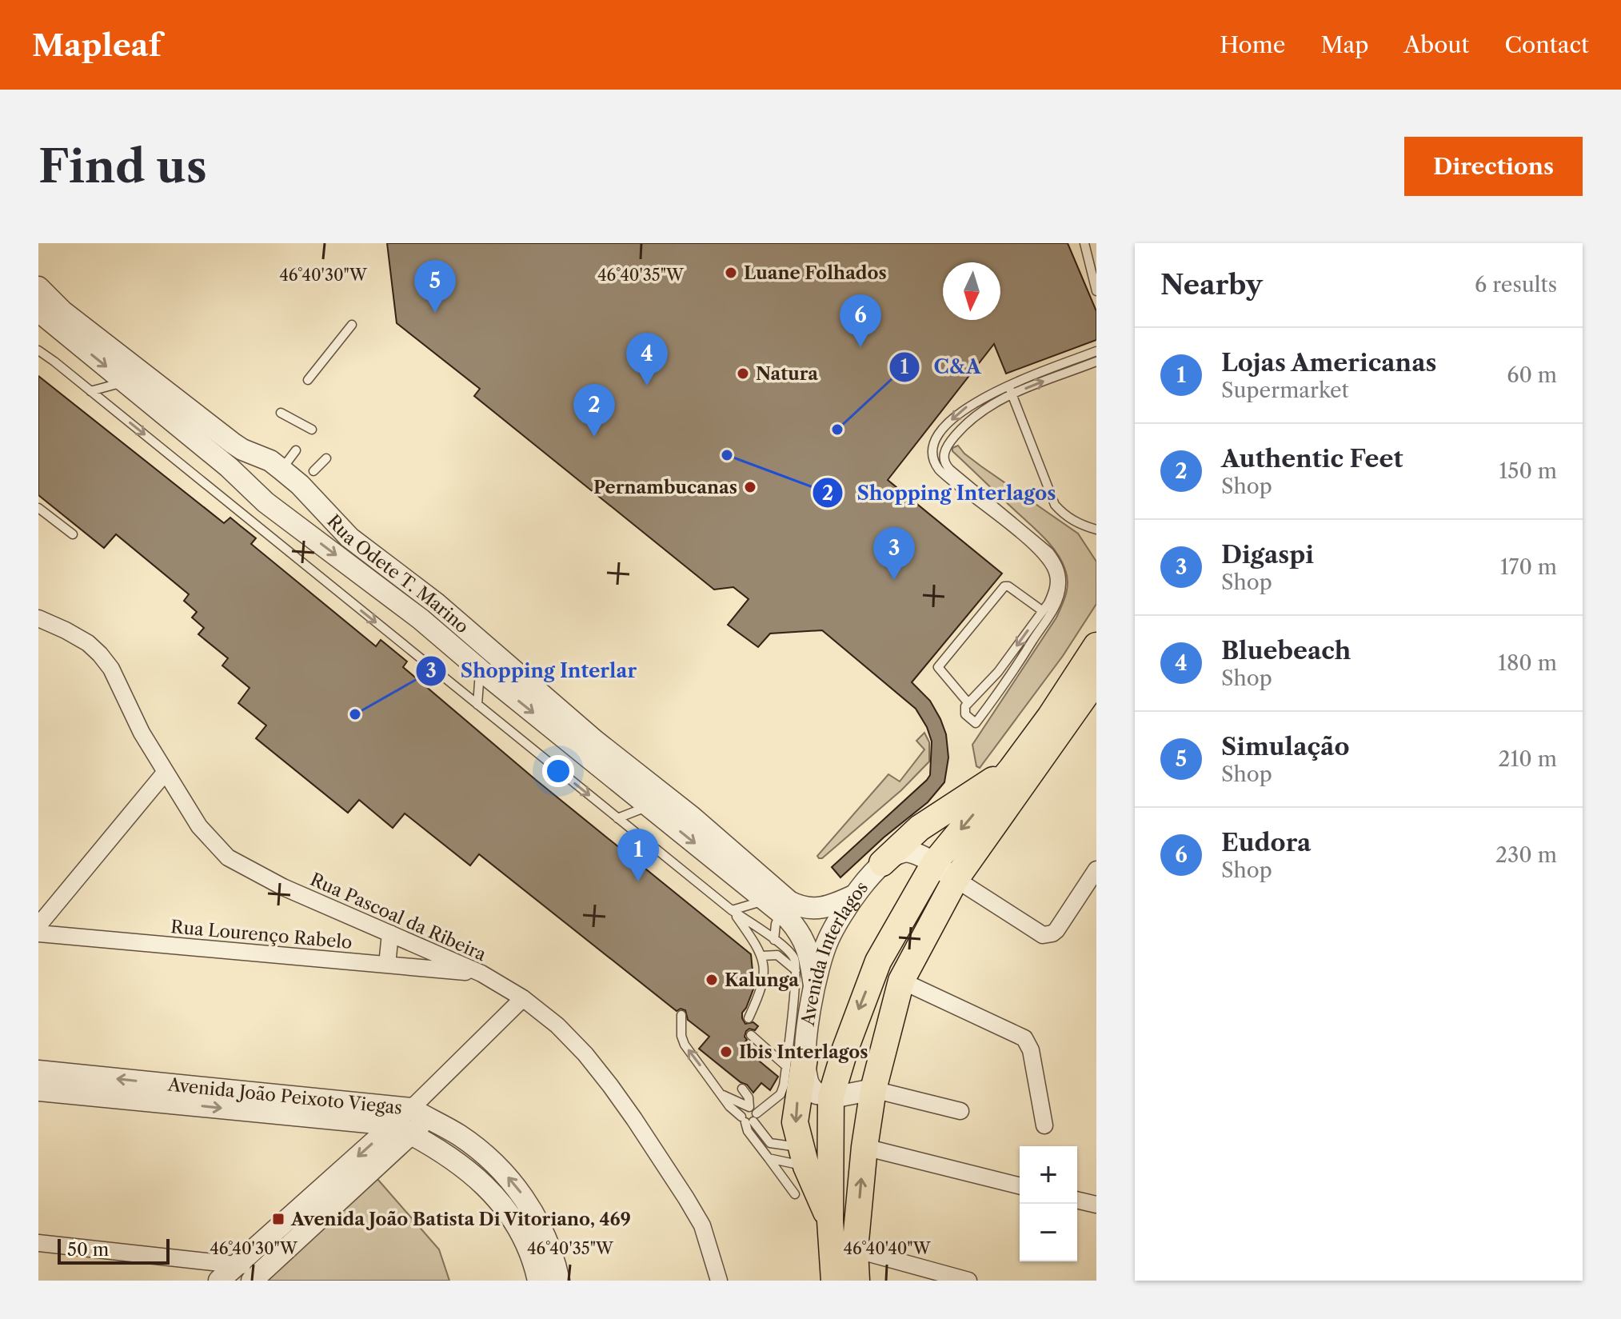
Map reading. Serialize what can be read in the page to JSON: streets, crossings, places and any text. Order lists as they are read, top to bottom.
{
  "streets": {
    "street": [
      "Rua Odete T. Marino",
      "Rua Pascoal da Ribeira",
      "Rua Lourenço Rabelo",
      "Avenida Interlagos",
      "Avenida João Peixoto Viegas"
    ]
  },
  "crossings": [
    ["Rua Odete T. Marino", "Avenida Interlagos"],
    ["Rua Pascoal da Ribeira", "Rua Lourenço Rabelo"]
  ],
  "places": {
    "other": [
      "Luane Folhados",
      "Natura",
      "C&A",
      "Shopping Interlagos",
      "Pernambucanas",
      "Shopping Interlar",
      "Kalunga",
      "Ibis Interlagos"
    ],
    "transit": ["Avenida João Batista Di Vitoriano, 469"]
  },
  "scale_bar": "50 m",
  "north": "bottom",
  "page": {
    "header": "Mapleaf",
    "nav": [
      "Home",
      "Map",
      "About",
      "Contact"
    ],
    "buttons": "Directions",
    "title": "Find us",
    "heading": ["Nearby", "6 results"],
    "pins": [
      "5",
      "6",
      "4",
      "2",
      "3",
      "1"
    ],
    "list": [
      {
        "mark": "1",
        "name": "Lojas Americanas",
        "note": "Supermarket",
        "value": "60 m"
      },
      {
        "mark": "2",
        "name": "Authentic Feet",
        "note": "Shop",
        "value": "150 m"
      },
      {
        "mark": "3",
        "name": "Digaspi",
        "note": "Shop",
        "value": "170 m"
      },
      {
        "mark": "4",
        "name": "Bluebeach",
        "note": "Shop",
        "value": "180 m"
      },
      {
        "mark": "5",
        "name": "Simulação",
        "note": "Shop",
        "value": "210 m"
      },
      {
        "mark": "6",
        "name": "Eudora",
        "note": "Shop",
        "value": "230 m"
      }
    ],
    "map_buttons": ["+", "−"],
    "scale": "50 m"
  },
  "coordinates": ["46°40'30\"W", "46°40'35\"W", "46°40'40\"W"]
}
